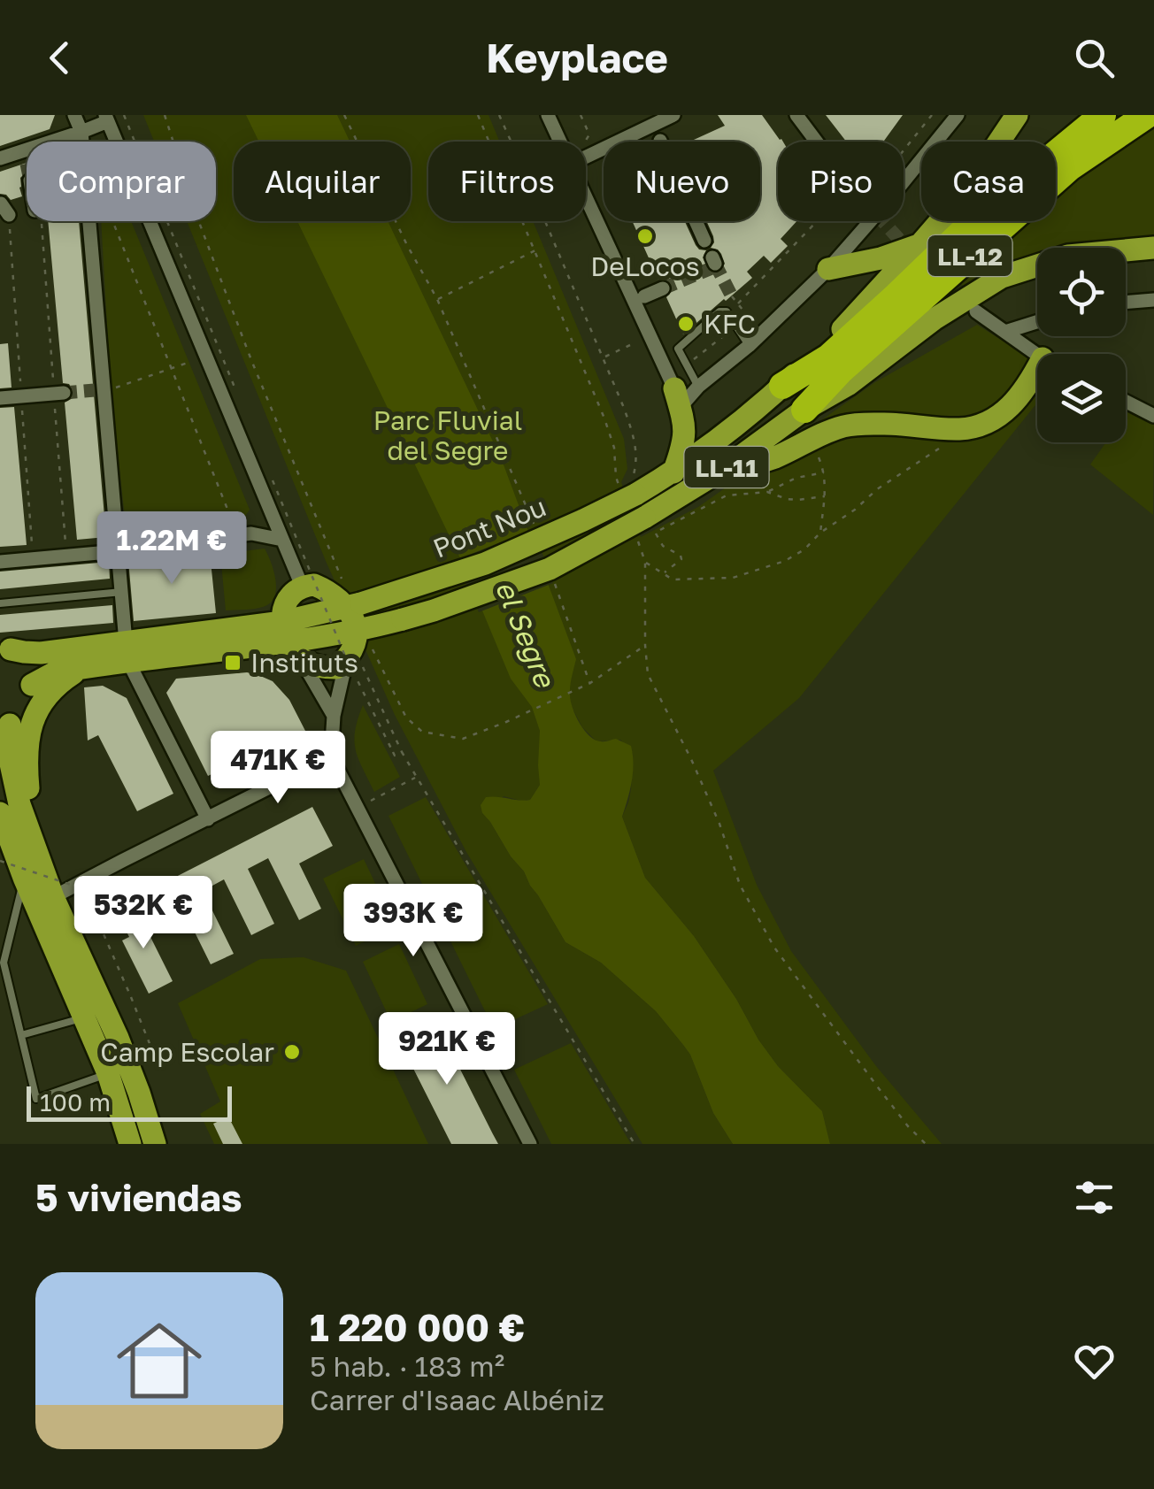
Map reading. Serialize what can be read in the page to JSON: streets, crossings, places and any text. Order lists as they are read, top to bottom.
{
  "streets": {
    "highway": ["LL-12"],
    "main road": ["LL-11", "Pont Nou"]
  },
  "crossings": [
    ["LL-12", "LL-11"],
    ["LL-11", "Pont Nou"]
  ],
  "water": ["el Segre"],
  "parks": ["Parc Fluvial del Segre"],
  "places": {
    "other": ["DeLocos", "KFC", "Camp Escolar"],
    "transit": ["Instituts"]
  },
  "scale_bar": "100 m",
  "page": {
    "header": "Keyplace",
    "chip": [
      "Comprar",
      "Alquilar",
      "Filtros",
      "Nuevo",
      "Piso",
      "Casa"
    ],
    "price": [
      "1.22M €",
      "471K €",
      "532K €",
      "393K €",
      "921K €"
    ],
    "scale": "100 m",
    "heading": "5 viviendas",
    "list": [
      {
        "name": "1 220 000 €",
        "note": "5 hab. · 183 m² · Carrer d'Isaac Albéniz"
      }
    ]
  }
}
